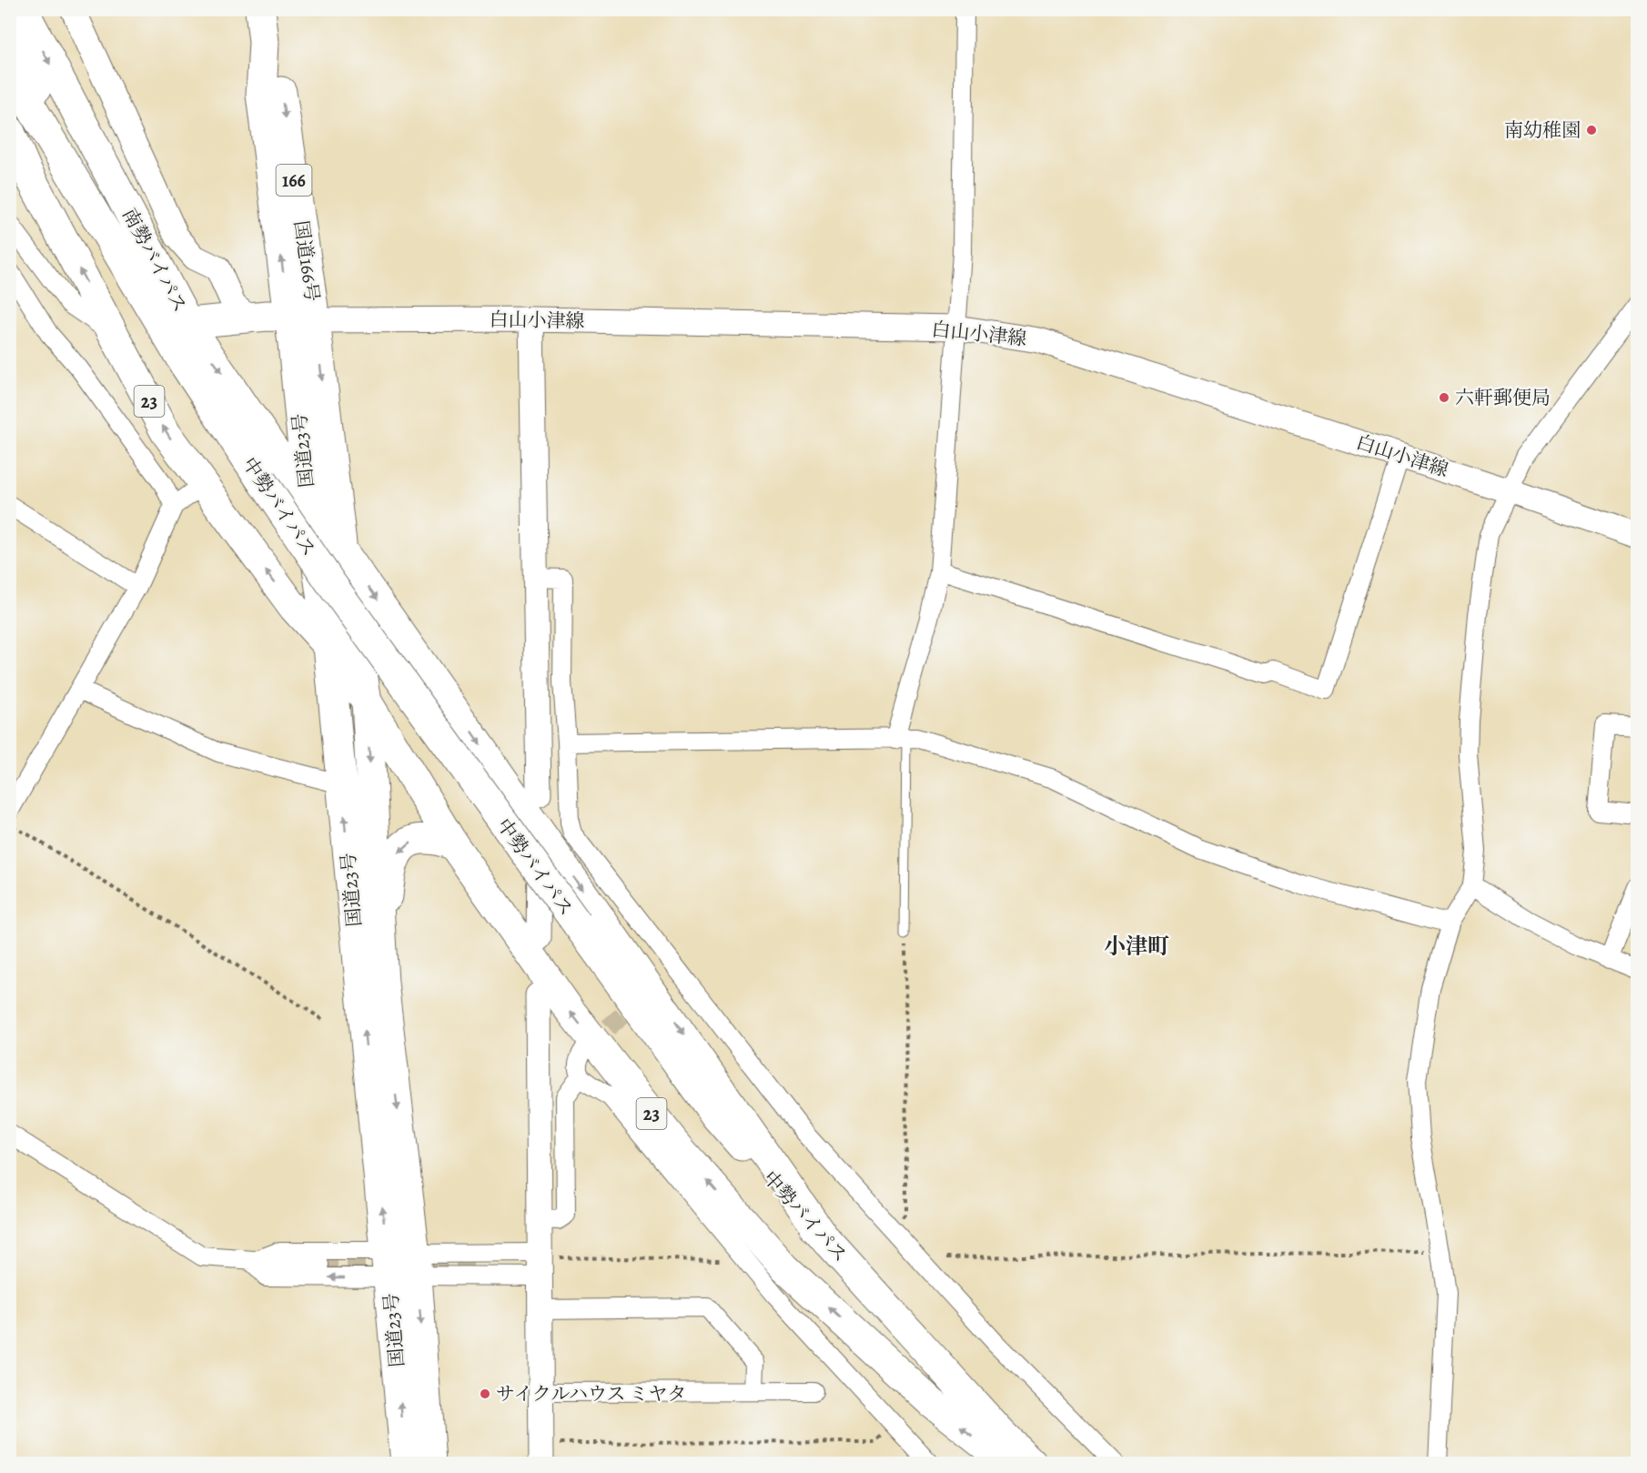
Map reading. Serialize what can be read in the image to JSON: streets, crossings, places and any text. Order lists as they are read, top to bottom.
{
  "streets": {
    "highway": [
      "166",
      "南勢バイパス",
      "国道166号",
      "23",
      "国道23号",
      "中勢バイパス"
    ],
    "street": ["白山小津線"]
  },
  "crossings": [
    ["南勢バイパス", "23"],
    ["南勢バイパス", "国道23号"],
    ["国道166号", "白山小津線"],
    ["国道166号", "国道23号"],
    ["白山小津線", "国道23号"],
    ["23", "国道23号"],
    ["23", "中勢バイパス"]
  ],
  "districts": ["小津町"],
  "places": ["南幼稚園", "六軒郵便局", "サイクルハウス ミヤタ"]
}
